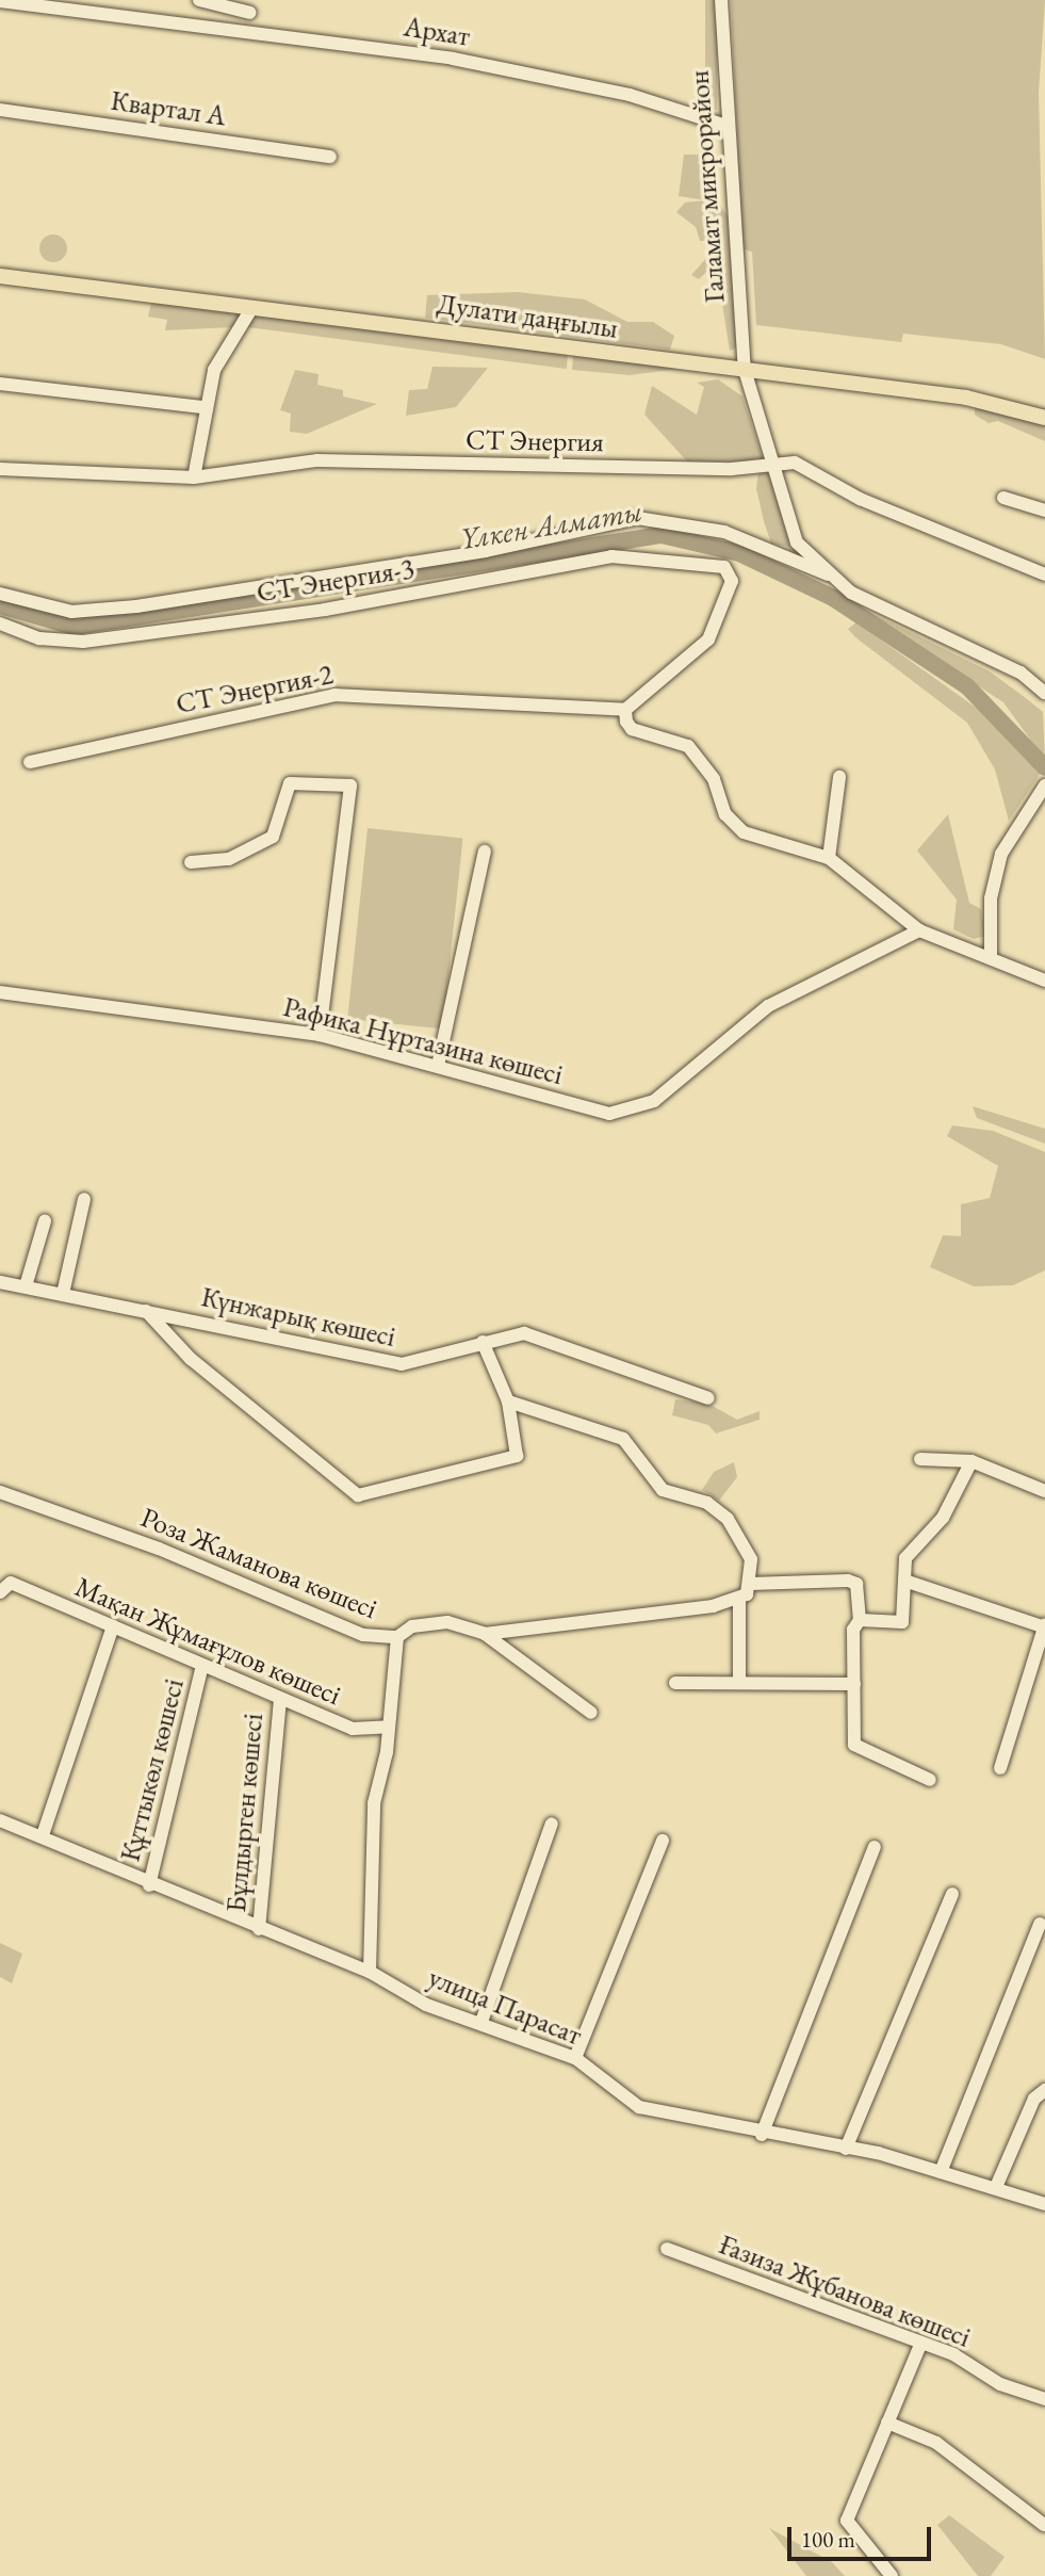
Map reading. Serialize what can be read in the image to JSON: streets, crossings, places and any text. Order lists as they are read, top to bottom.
{
  "streets": {
    "main road": ["Дулати даңғылы"],
    "street": [
      "Архат",
      "Квартал А",
      "Галамат микрорайон",
      "СТ Энергия",
      "СТ Энергия-3",
      "СТ Энергия-2",
      "Рафика Нұртазина көшесі",
      "Күнжарық көшесі",
      "Роза Жаманова көшесі",
      "Мақан Жұмағұлов көшесі",
      "Құттыкөл көшесі",
      "Бұлдырген көшесі",
      "улица Парасат",
      "Ғазиза Жұбанова көшесі"
    ]
  },
  "crossings": [
    ["Архат", "Галамат микрорайон"],
    ["Галамат микрорайон", "Дулати даңғылы"],
    ["Галамат микрорайон", "СТ Энергия"],
    ["СТ Энергия-3", "СТ Энергия-2"],
    ["Мақан Жұмағұлов көшесі", "Құттыкөл көшесі"],
    ["Мақан Жұмағұлов көшесі", "Бұлдырген көшесі"],
    ["Құттыкөл көшесі", "улица Парасат"],
    ["Бұлдырген көшесі", "улица Парасат"]
  ],
  "water": ["Үлкен Алматы"],
  "scale_bar": "100 m"
}
